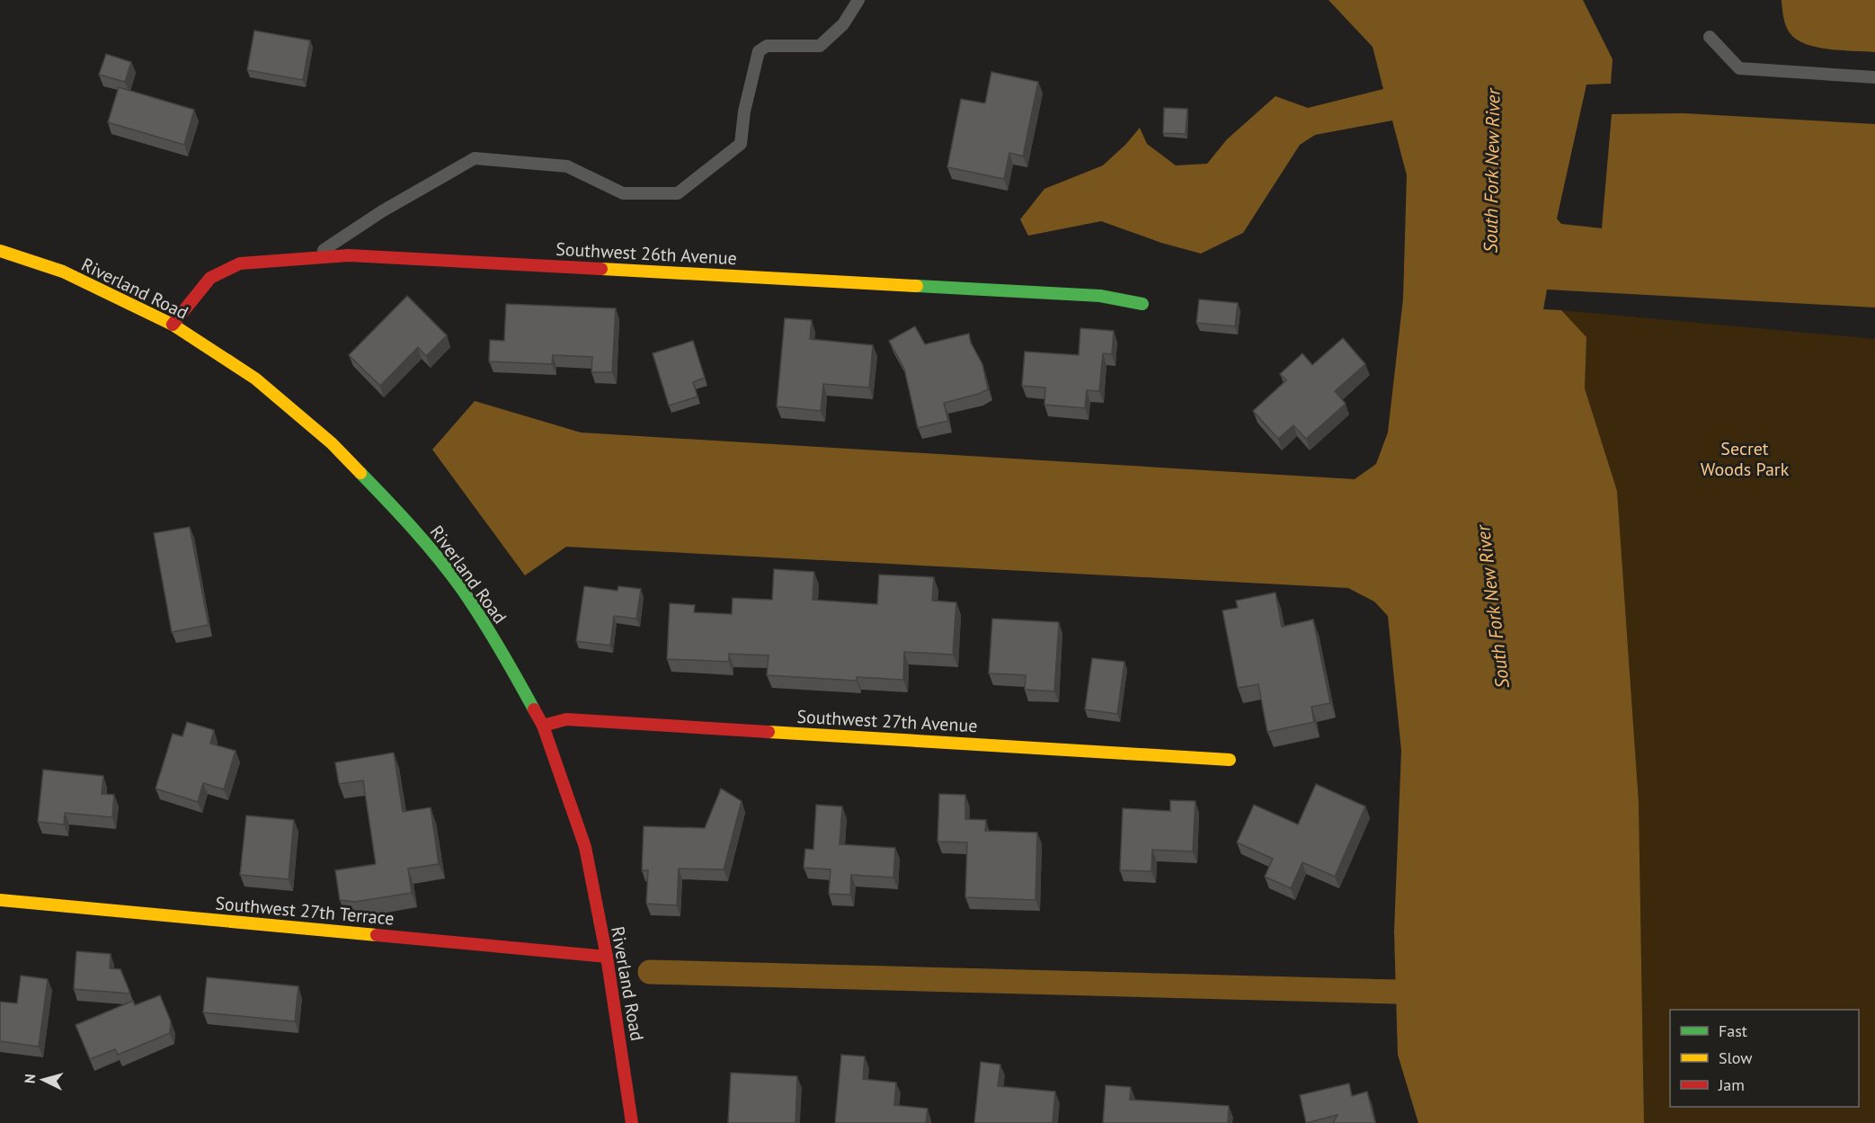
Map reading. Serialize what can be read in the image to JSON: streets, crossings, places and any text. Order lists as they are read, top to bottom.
{
  "streets": {
    "street": [
      "Southwest 26th Avenue",
      "Riverland Road",
      "Southwest 27th Avenue",
      "Southwest 27th Terrace"
    ]
  },
  "crossings": [
    ["Southwest 26th Avenue", "Riverland Road"],
    ["Riverland Road", "Southwest 27th Avenue"],
    ["Riverland Road", "Southwest 27th Terrace"]
  ],
  "water": ["South Fork New River"],
  "parks": ["Secret Woods Park"],
  "legend": ["Fast", "Slow", "Jam"],
  "north": "left"
}
